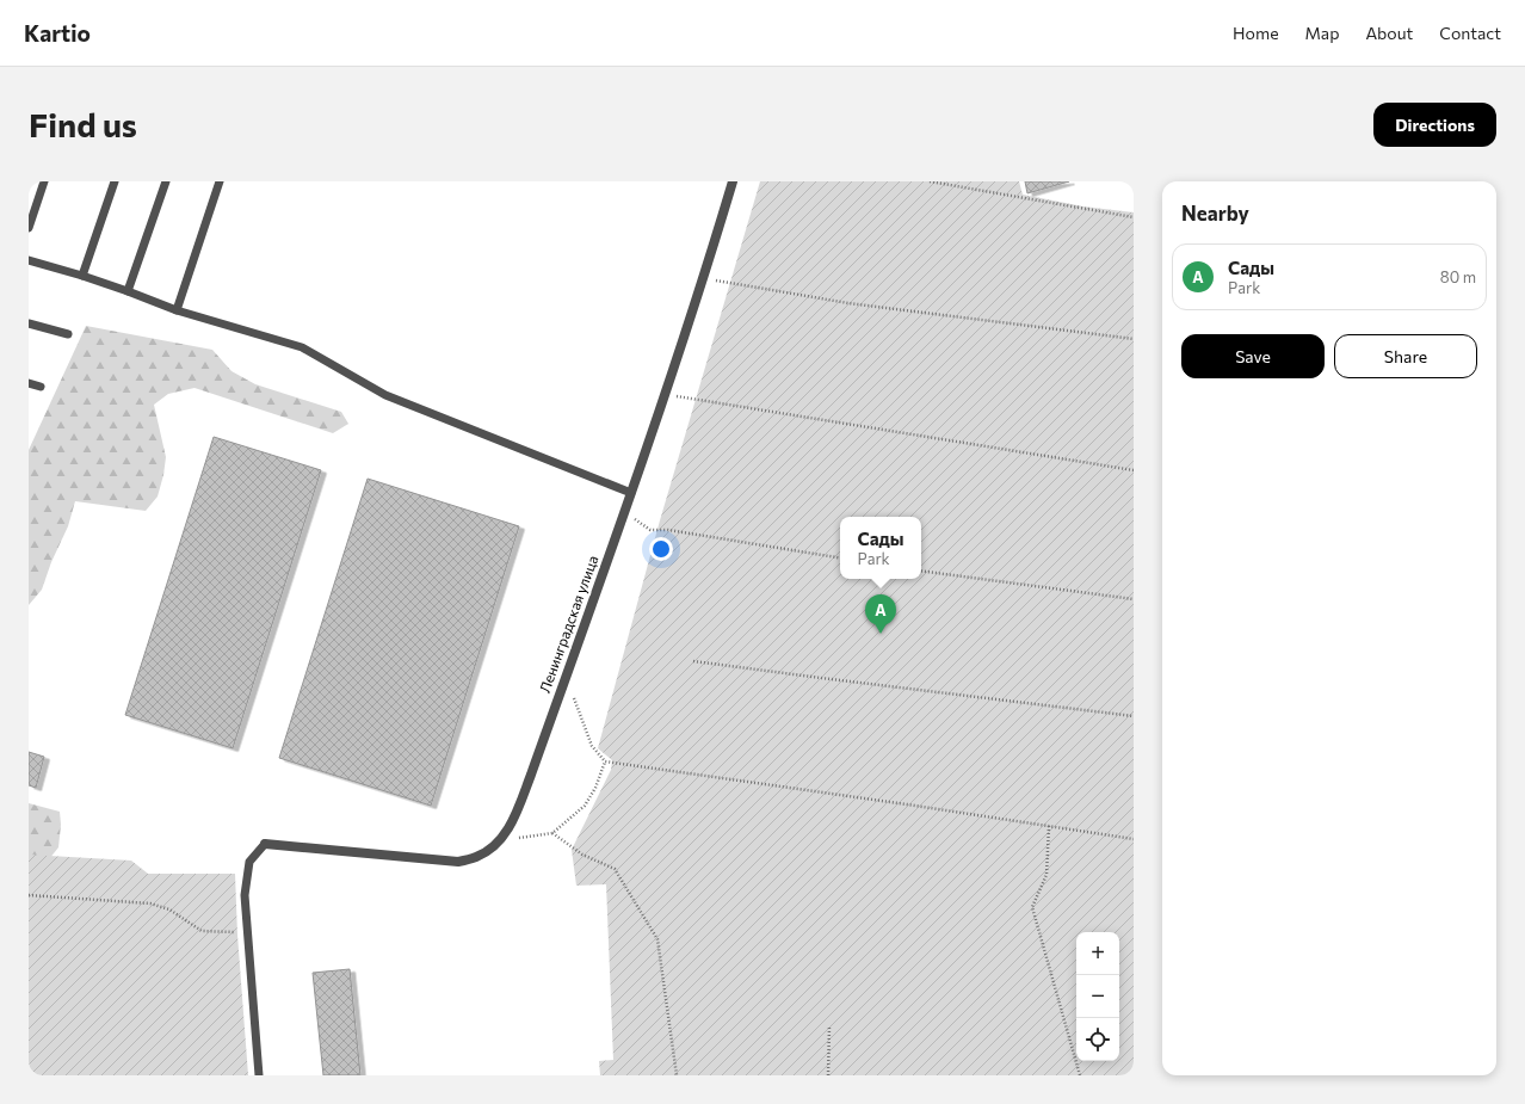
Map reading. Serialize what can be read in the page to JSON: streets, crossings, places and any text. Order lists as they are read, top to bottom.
{
  "streets": {
    "street": ["Ленинградская улица"]
  },
  "page": {
    "header": "Kartio",
    "nav": [
      "Home",
      "Map",
      "About",
      "Contact"
    ],
    "buttons": [
      "Directions",
      ["Save", "Share"]
    ],
    "title": "Find us",
    "heading": "Nearby",
    "list": [
      {
        "mark": "A",
        "name": "Сады",
        "note": "Park",
        "value": "80 m"
      }
    ],
    "popup": ["Сады", "Park"],
    "pins": "A",
    "map_buttons": ["+", "−"]
  }
}
